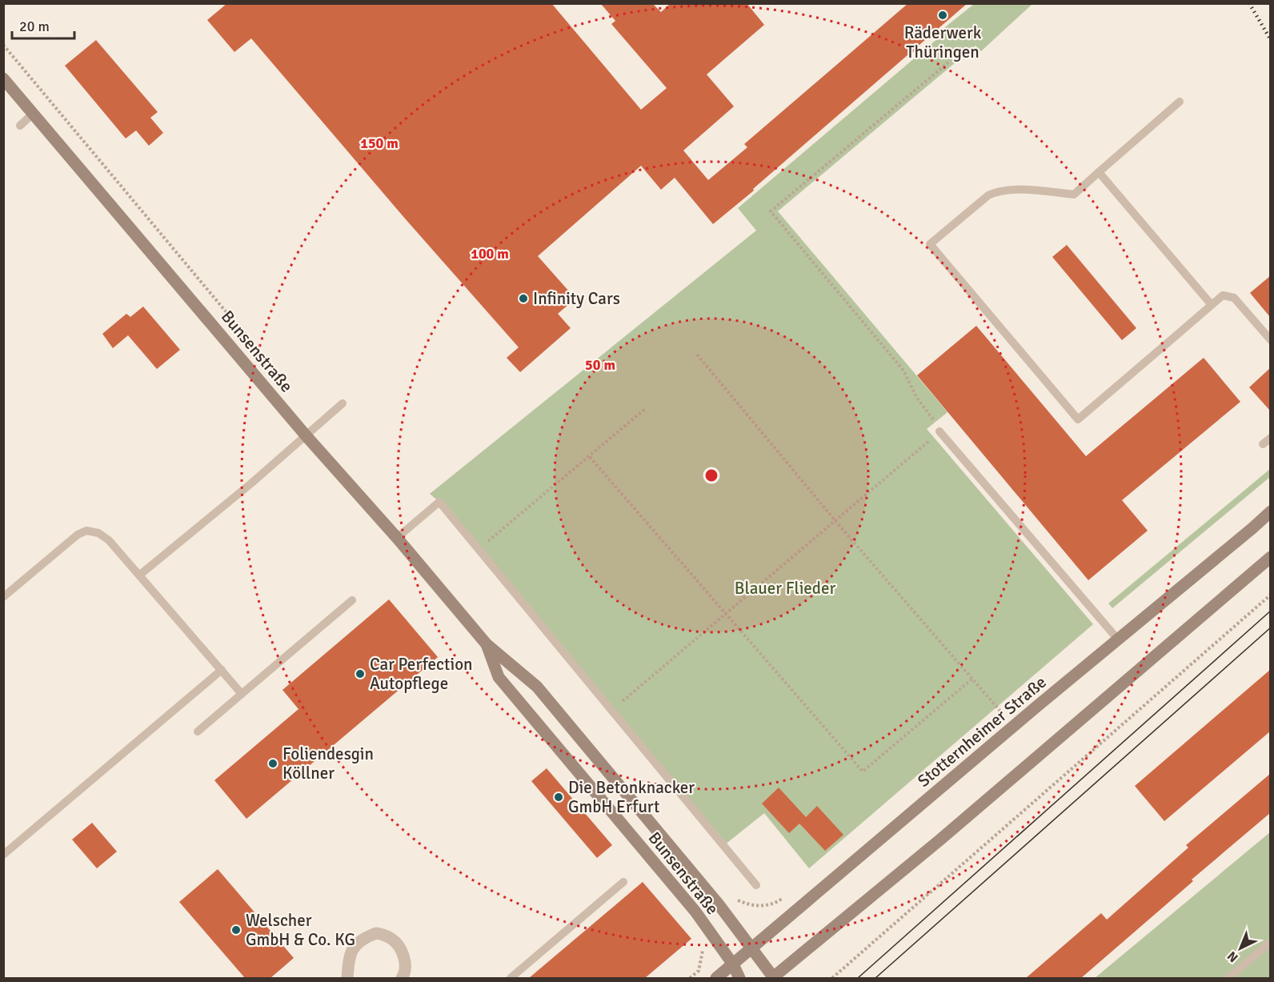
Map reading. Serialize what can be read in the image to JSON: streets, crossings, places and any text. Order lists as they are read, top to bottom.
{
  "streets": {
    "main road": ["Bunsenstraße", "Stotternheimer Straße"]
  },
  "crossings": [
    ["Bunsenstraße", "Stotternheimer Straße"]
  ],
  "parks": ["Blauer Flieder"],
  "places": [
    "Räderwerk Thüringen",
    "Infinity Cars",
    "Car Perfection Autopflege",
    "Foliendesgin Köllner",
    "Die Betonknacker GmbH Erfurt",
    "Welscher GmbH & Co. KG"
  ],
  "scale_bar": "20 m",
  "north": "bottom left",
  "rings": ["150 m", "100 m", "50 m"]
}
